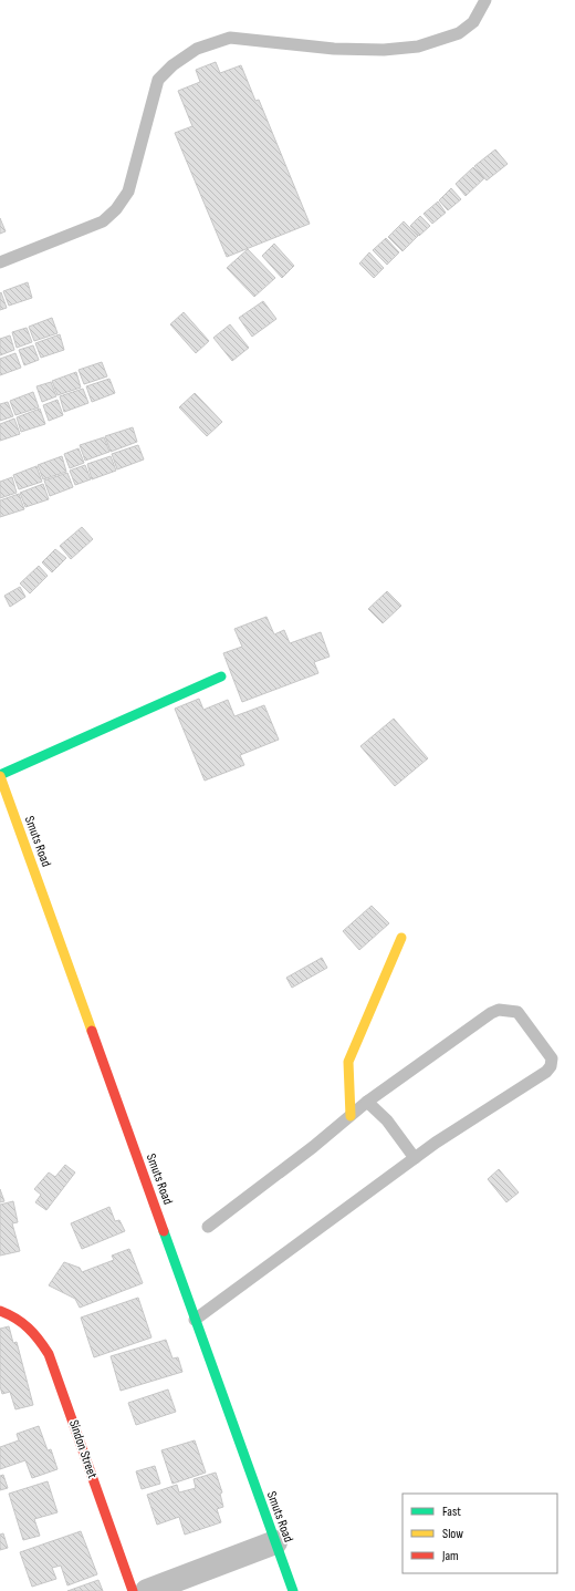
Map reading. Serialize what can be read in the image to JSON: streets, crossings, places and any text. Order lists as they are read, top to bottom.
{
  "streets": {
    "street": ["Smuts Road", "Sindon Street"]
  },
  "legend": ["Fast", "Slow", "Jam"]
}
